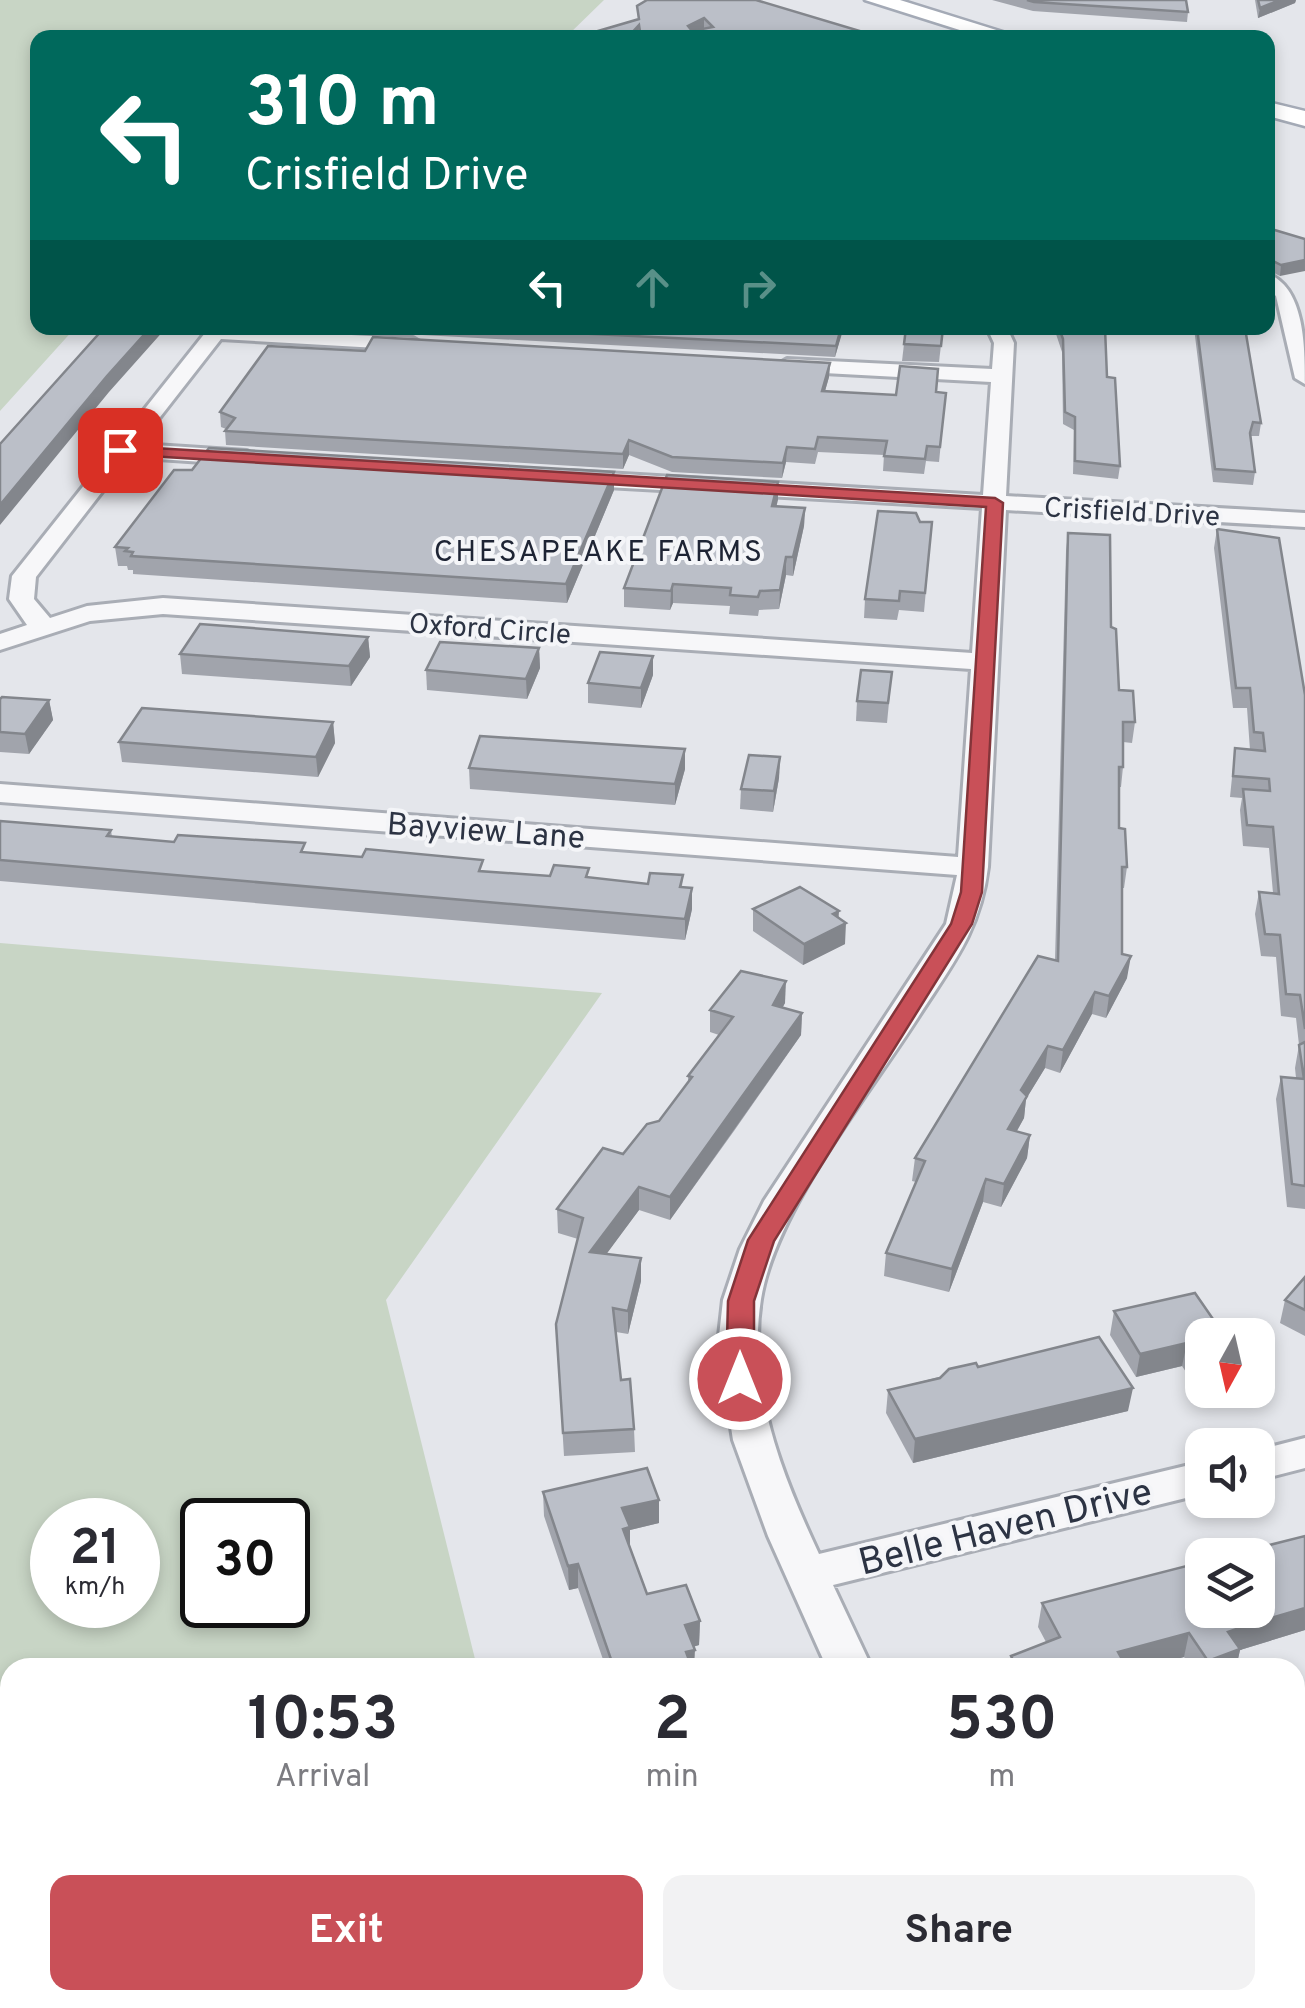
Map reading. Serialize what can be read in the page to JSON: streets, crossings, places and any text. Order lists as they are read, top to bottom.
{
  "streets": {
    "street": [
      "Crisfield Drive",
      "Oxford Circle",
      "Bayview Lane",
      "Belle Haven Drive"
    ]
  },
  "districts": ["CHESAPEAKE FARMS"],
  "north": "bottom",
  "page": {
    "turn": ["310 m", "Crisfield Drive"],
    "speed": "21 km/h",
    "limit": "30",
    "eta": [
      "10:53",
      "Arrival",
      "2",
      "min",
      "530",
      "m"
    ],
    "buttons": ["Exit", "Share"]
  }
}
